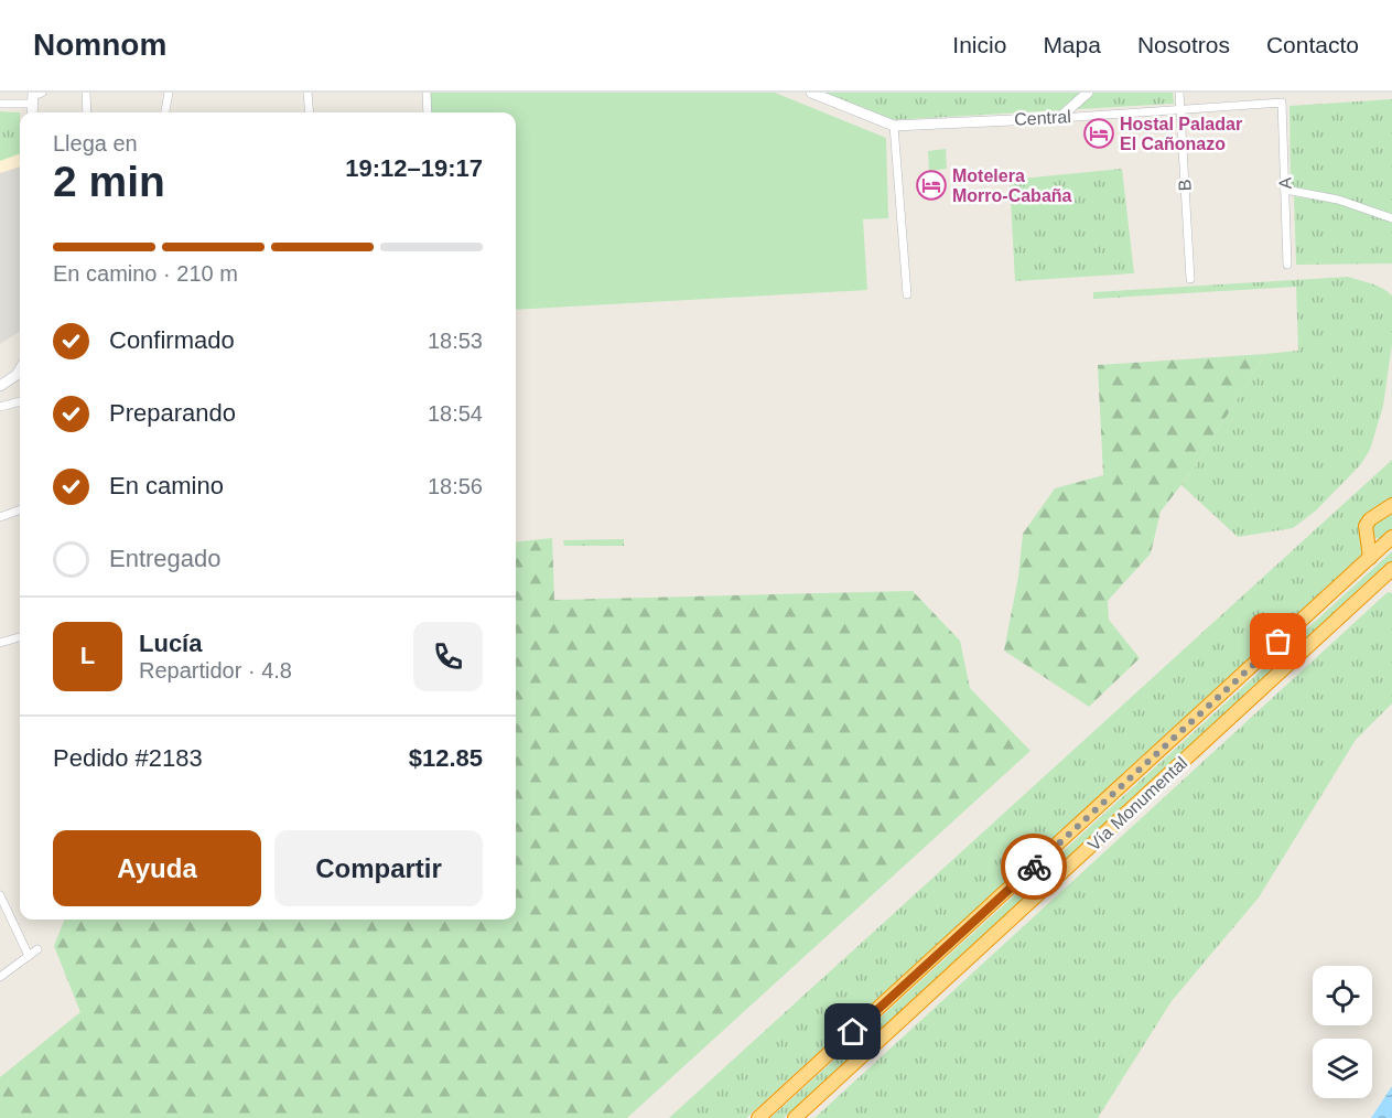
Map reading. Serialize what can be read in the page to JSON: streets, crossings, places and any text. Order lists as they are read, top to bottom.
{
  "streets": {
    "highway": ["Vía Monumental"],
    "street": ["Central", "A", "B"]
  },
  "crossings": [
    ["Central", "A"],
    ["Central", "B"]
  ],
  "places": {
    "hotel": ["Hostal Paladar El Cañonazo", "Motelera Morro-Cabaña"]
  },
  "page": {
    "header": "Nomnom",
    "nav": [
      "Inicio",
      "Mapa",
      "Nosotros",
      "Contacto"
    ],
    "heading": ["2 min", "Llega en", "19:12–19:17"],
    "panel": [
      "Lucía",
      "Repartidor · 4.8",
      "Pedido #2183",
      "$12.85"
    ],
    "bar": "En camino · 210 m",
    "list": [
      ["Confirmado", "18:53"],
      ["Preparando", "18:54"],
      ["En camino", "18:56"],
      "Entregado"
    ],
    "round": "L",
    "buttons": ["Ayuda", "Compartir"]
  }
}
